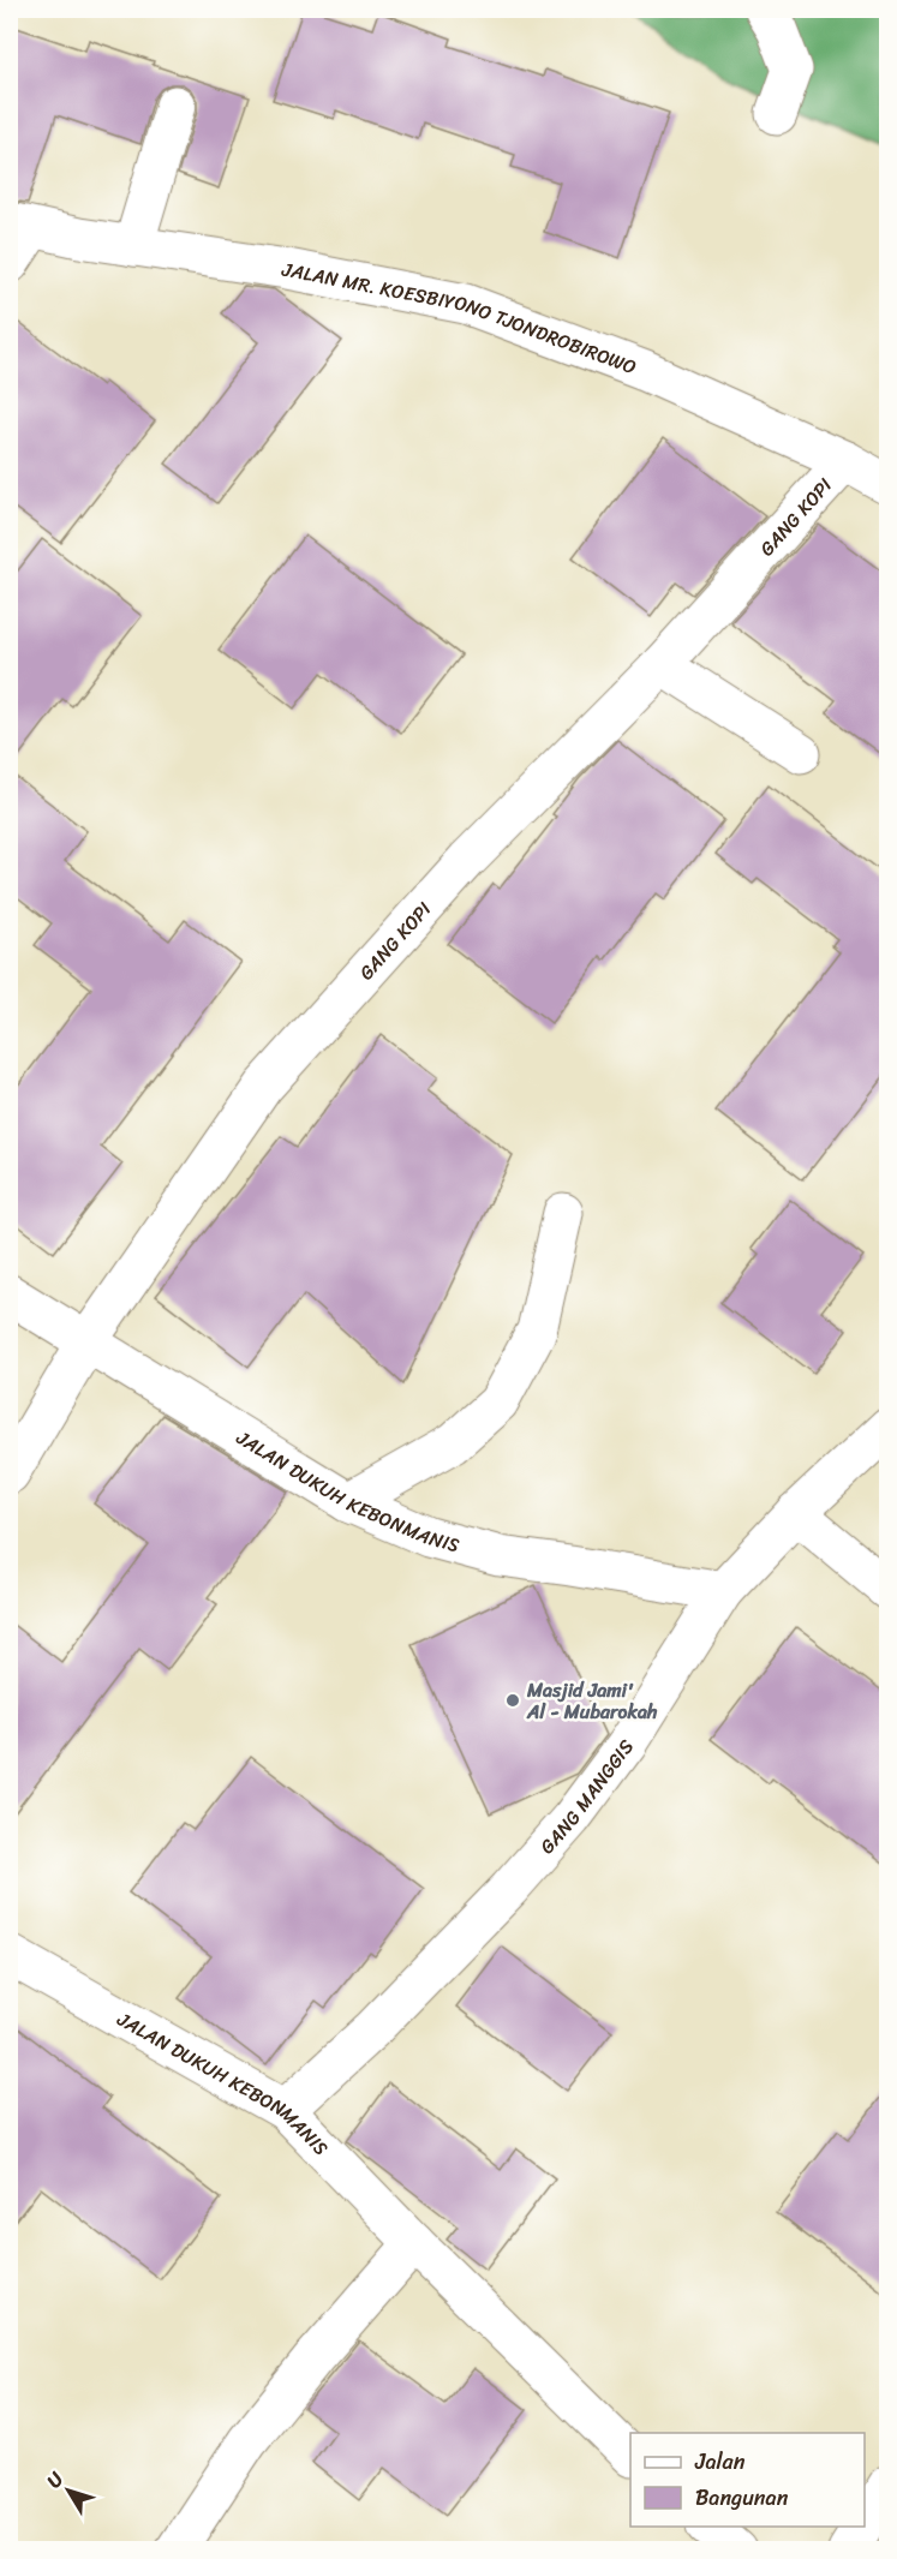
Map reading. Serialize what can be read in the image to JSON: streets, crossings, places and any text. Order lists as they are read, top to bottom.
{
  "streets": {
    "street": [
      "JALAN MR. KOESBIYONO TJONDROBIROWO",
      "GANG KOPI",
      "JALAN DUKUH KEBONMANIS",
      "GANG MANGGIS"
    ]
  },
  "crossings": [
    ["JALAN MR. KOESBIYONO TJONDROBIROWO", "GANG KOPI"],
    ["GANG KOPI", "JALAN DUKUH KEBONMANIS"],
    ["JALAN DUKUH KEBONMANIS", "GANG MANGGIS"]
  ],
  "places": ["Masjid Jami' Al - Mubarokah"],
  "legend": ["Jalan", "Bangunan"],
  "north": "top left"
}
